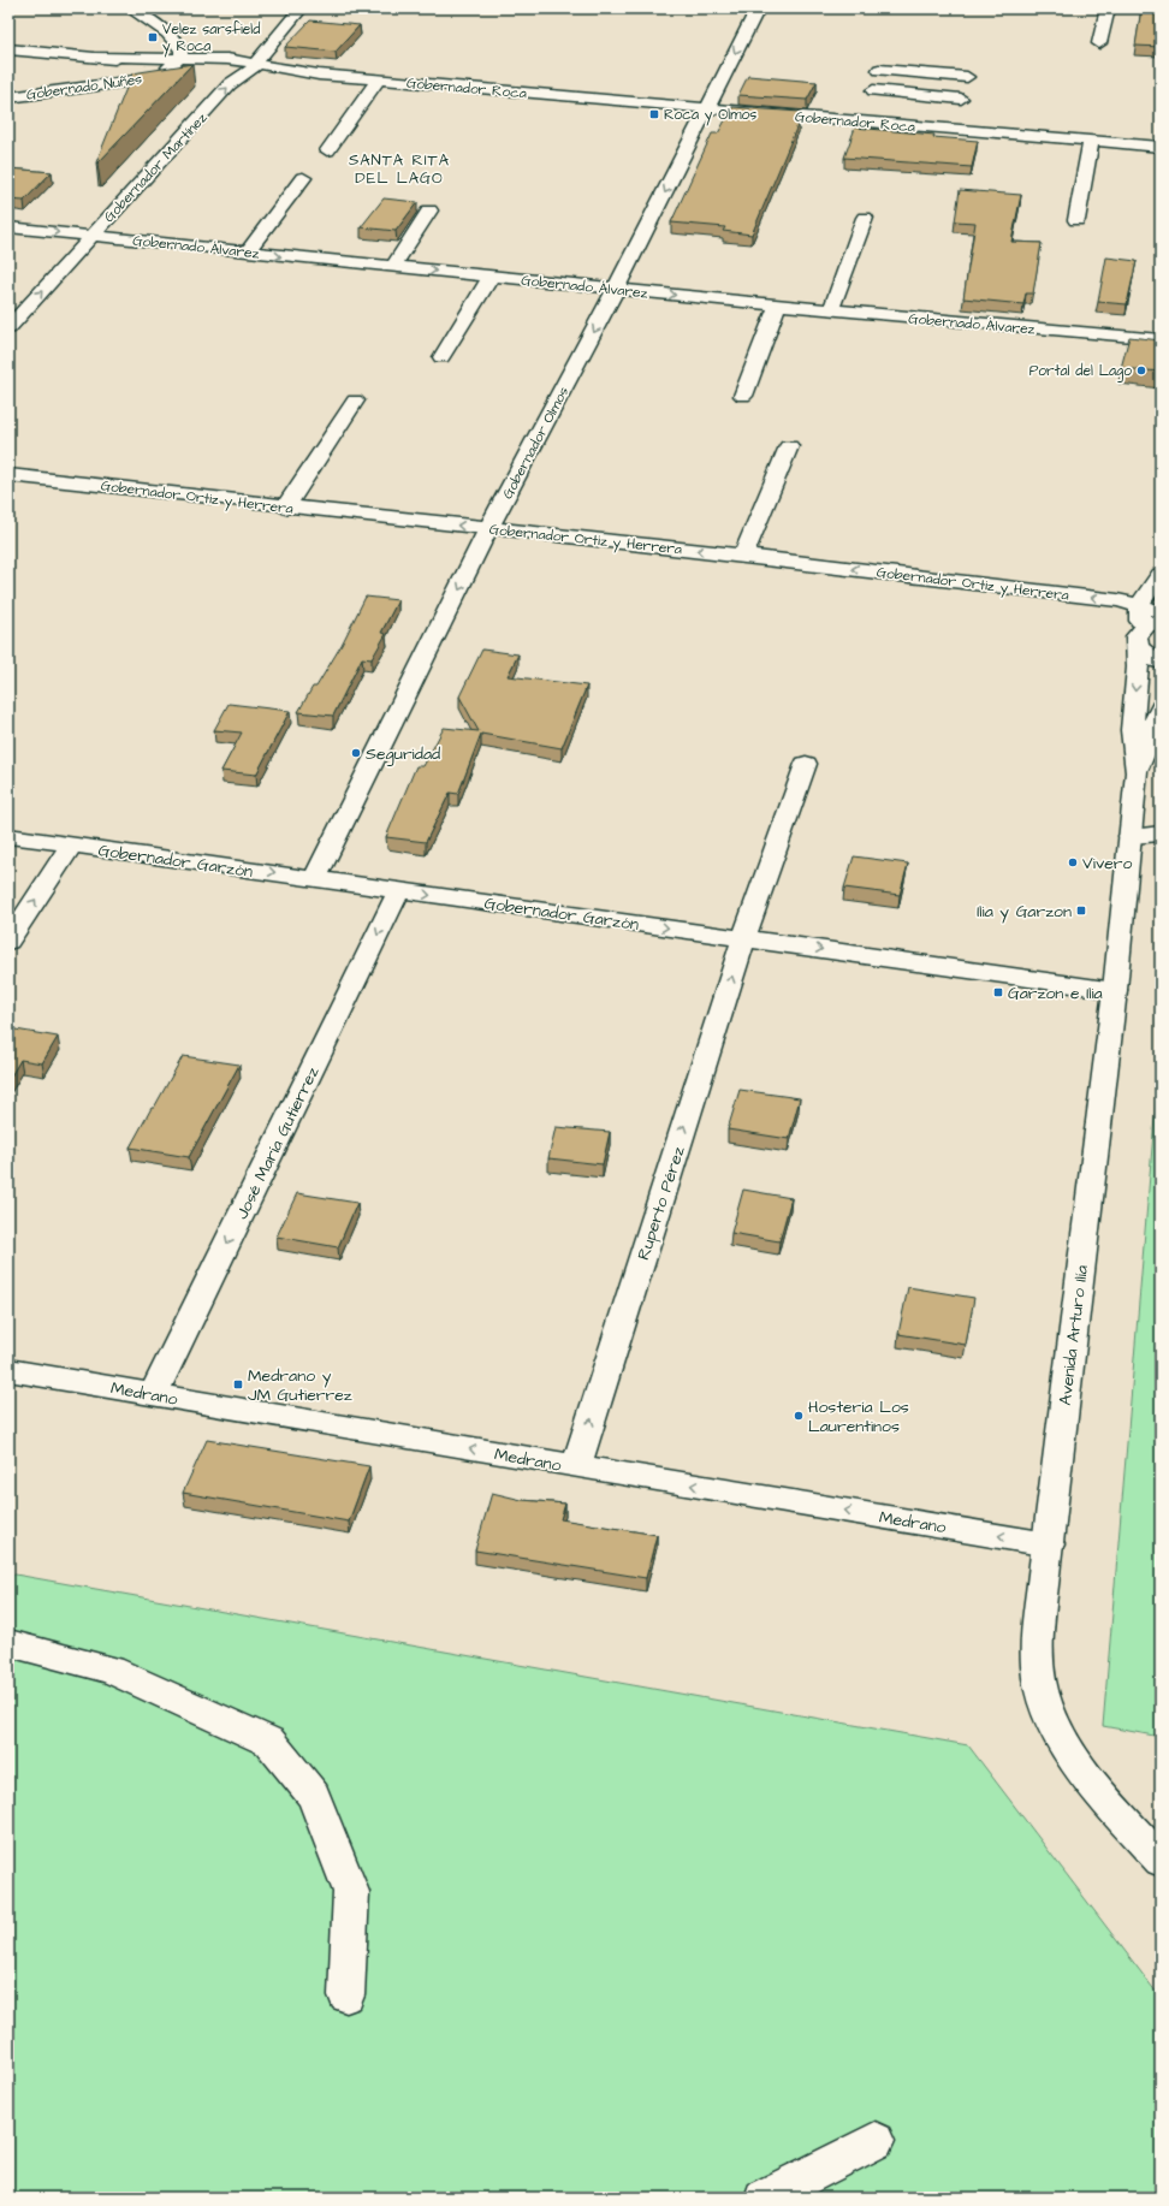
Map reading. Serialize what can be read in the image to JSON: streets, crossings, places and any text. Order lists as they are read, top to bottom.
{
  "streets": {
    "street": [
      "Gobernado Nuñes",
      "Gobernador Roca",
      "Gobernador Martínez",
      "Gobernado Álvarez",
      "Gobernador Olmos",
      "Gobernador Ortiz y Herrera",
      "Gobernador Garzón",
      "José María Gutierrez",
      "Ruperto Pérez",
      "Avenida Arturo Ilía",
      "Medrano"
    ]
  },
  "crossings": [
    ["Gobernado Nuñes", "Gobernador Roca"],
    ["Gobernador Roca", "Gobernador Martínez"],
    ["Gobernador Roca", "Gobernador Olmos"],
    ["Gobernador Martínez", "Gobernado Álvarez"],
    ["Gobernado Álvarez", "Gobernador Olmos"],
    ["Gobernador Olmos", "Gobernador Ortiz y Herrera"],
    ["Gobernador Olmos", "Gobernador Garzón"],
    ["Gobernador Ortiz y Herrera", "Avenida Arturo Ilía"],
    ["Gobernador Garzón", "José María Gutierrez"],
    ["Gobernador Garzón", "Ruperto Pérez"],
    ["Gobernador Garzón", "Avenida Arturo Ilía"],
    ["José María Gutierrez", "Medrano"],
    ["Ruperto Pérez", "Medrano"],
    ["Avenida Arturo Ilía", "Medrano"]
  ],
  "one_way": [
    "Gobernador Martínez",
    "Gobernado Álvarez",
    "Gobernador Ortiz y Herrera",
    "Gobernador Garzón",
    "José María Gutierrez",
    "Ruperto Pérez",
    "Medrano"
  ],
  "districts": ["SANTA RITA DEL LAGO"],
  "places": {
    "transit": [
      "Velez sarsfield y Roca",
      "Roca y Olmos",
      "Ilia y Garzon",
      "Garzon e Ilia",
      "Medrano y JM Gutierrez"
    ],
    "other": [
      "Portal del Lago",
      "Seguridad",
      "Vivero",
      "Hostería Los Laurentinos"
    ]
  }
}
